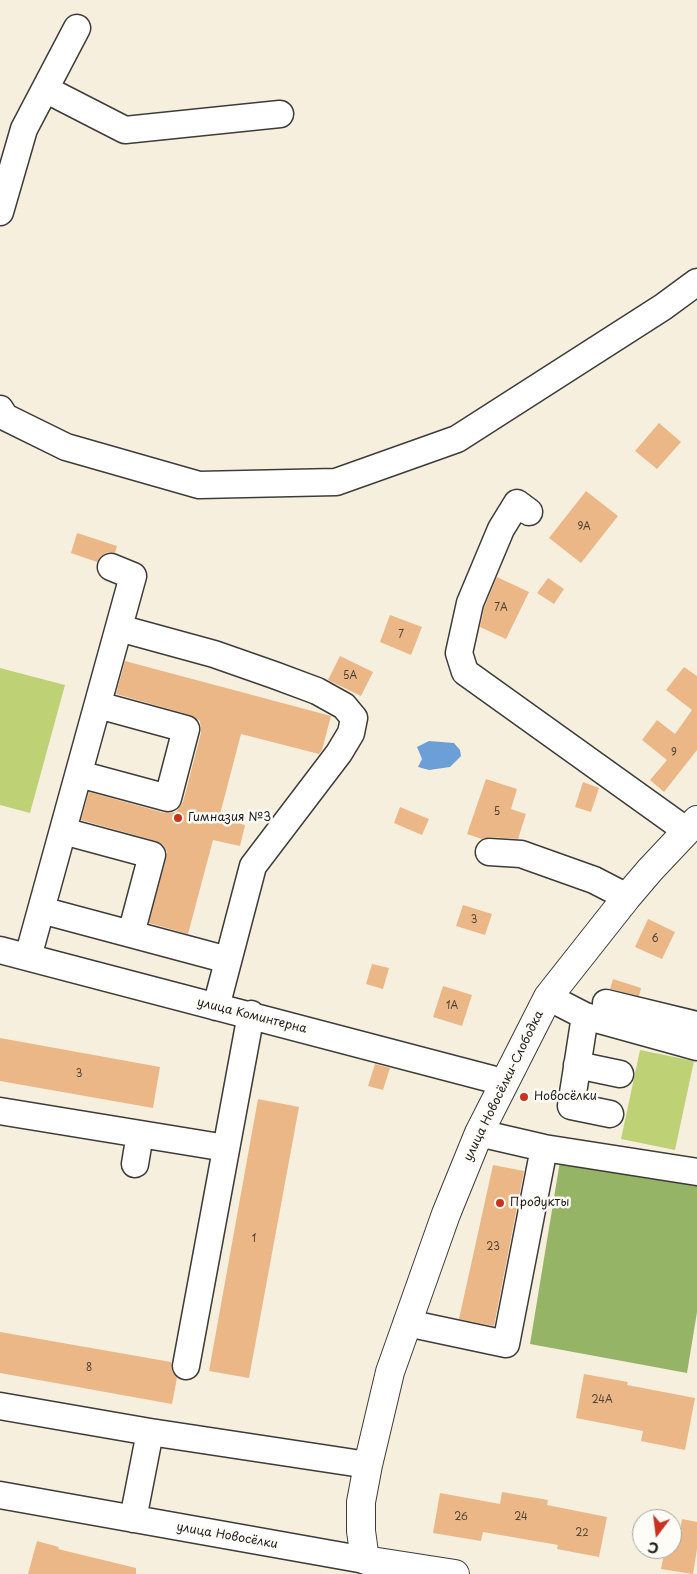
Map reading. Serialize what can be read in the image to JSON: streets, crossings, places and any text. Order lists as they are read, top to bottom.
{
  "streets": {
    "main road": ["улица Новосёлки-Слободка", "улица Новосёлки"],
    "street": ["улица Коминтерна"]
  },
  "crossings": [
    ["улица Коминтерна", "улица Новосёлки-Слободка"],
    ["улица Новосёлки-Слободка", "улица Новосёлки"]
  ],
  "places": ["Гимназия №3", "Новосёлки", "Продукты"],
  "house_numbers": [
    "9А",
    "7А",
    "7",
    "5А",
    "9",
    "5",
    "3",
    "6",
    "1А",
    "3",
    "1",
    "23",
    "8",
    "24А",
    "26",
    "24",
    "22"
  ],
  "north": "bottom"
}
